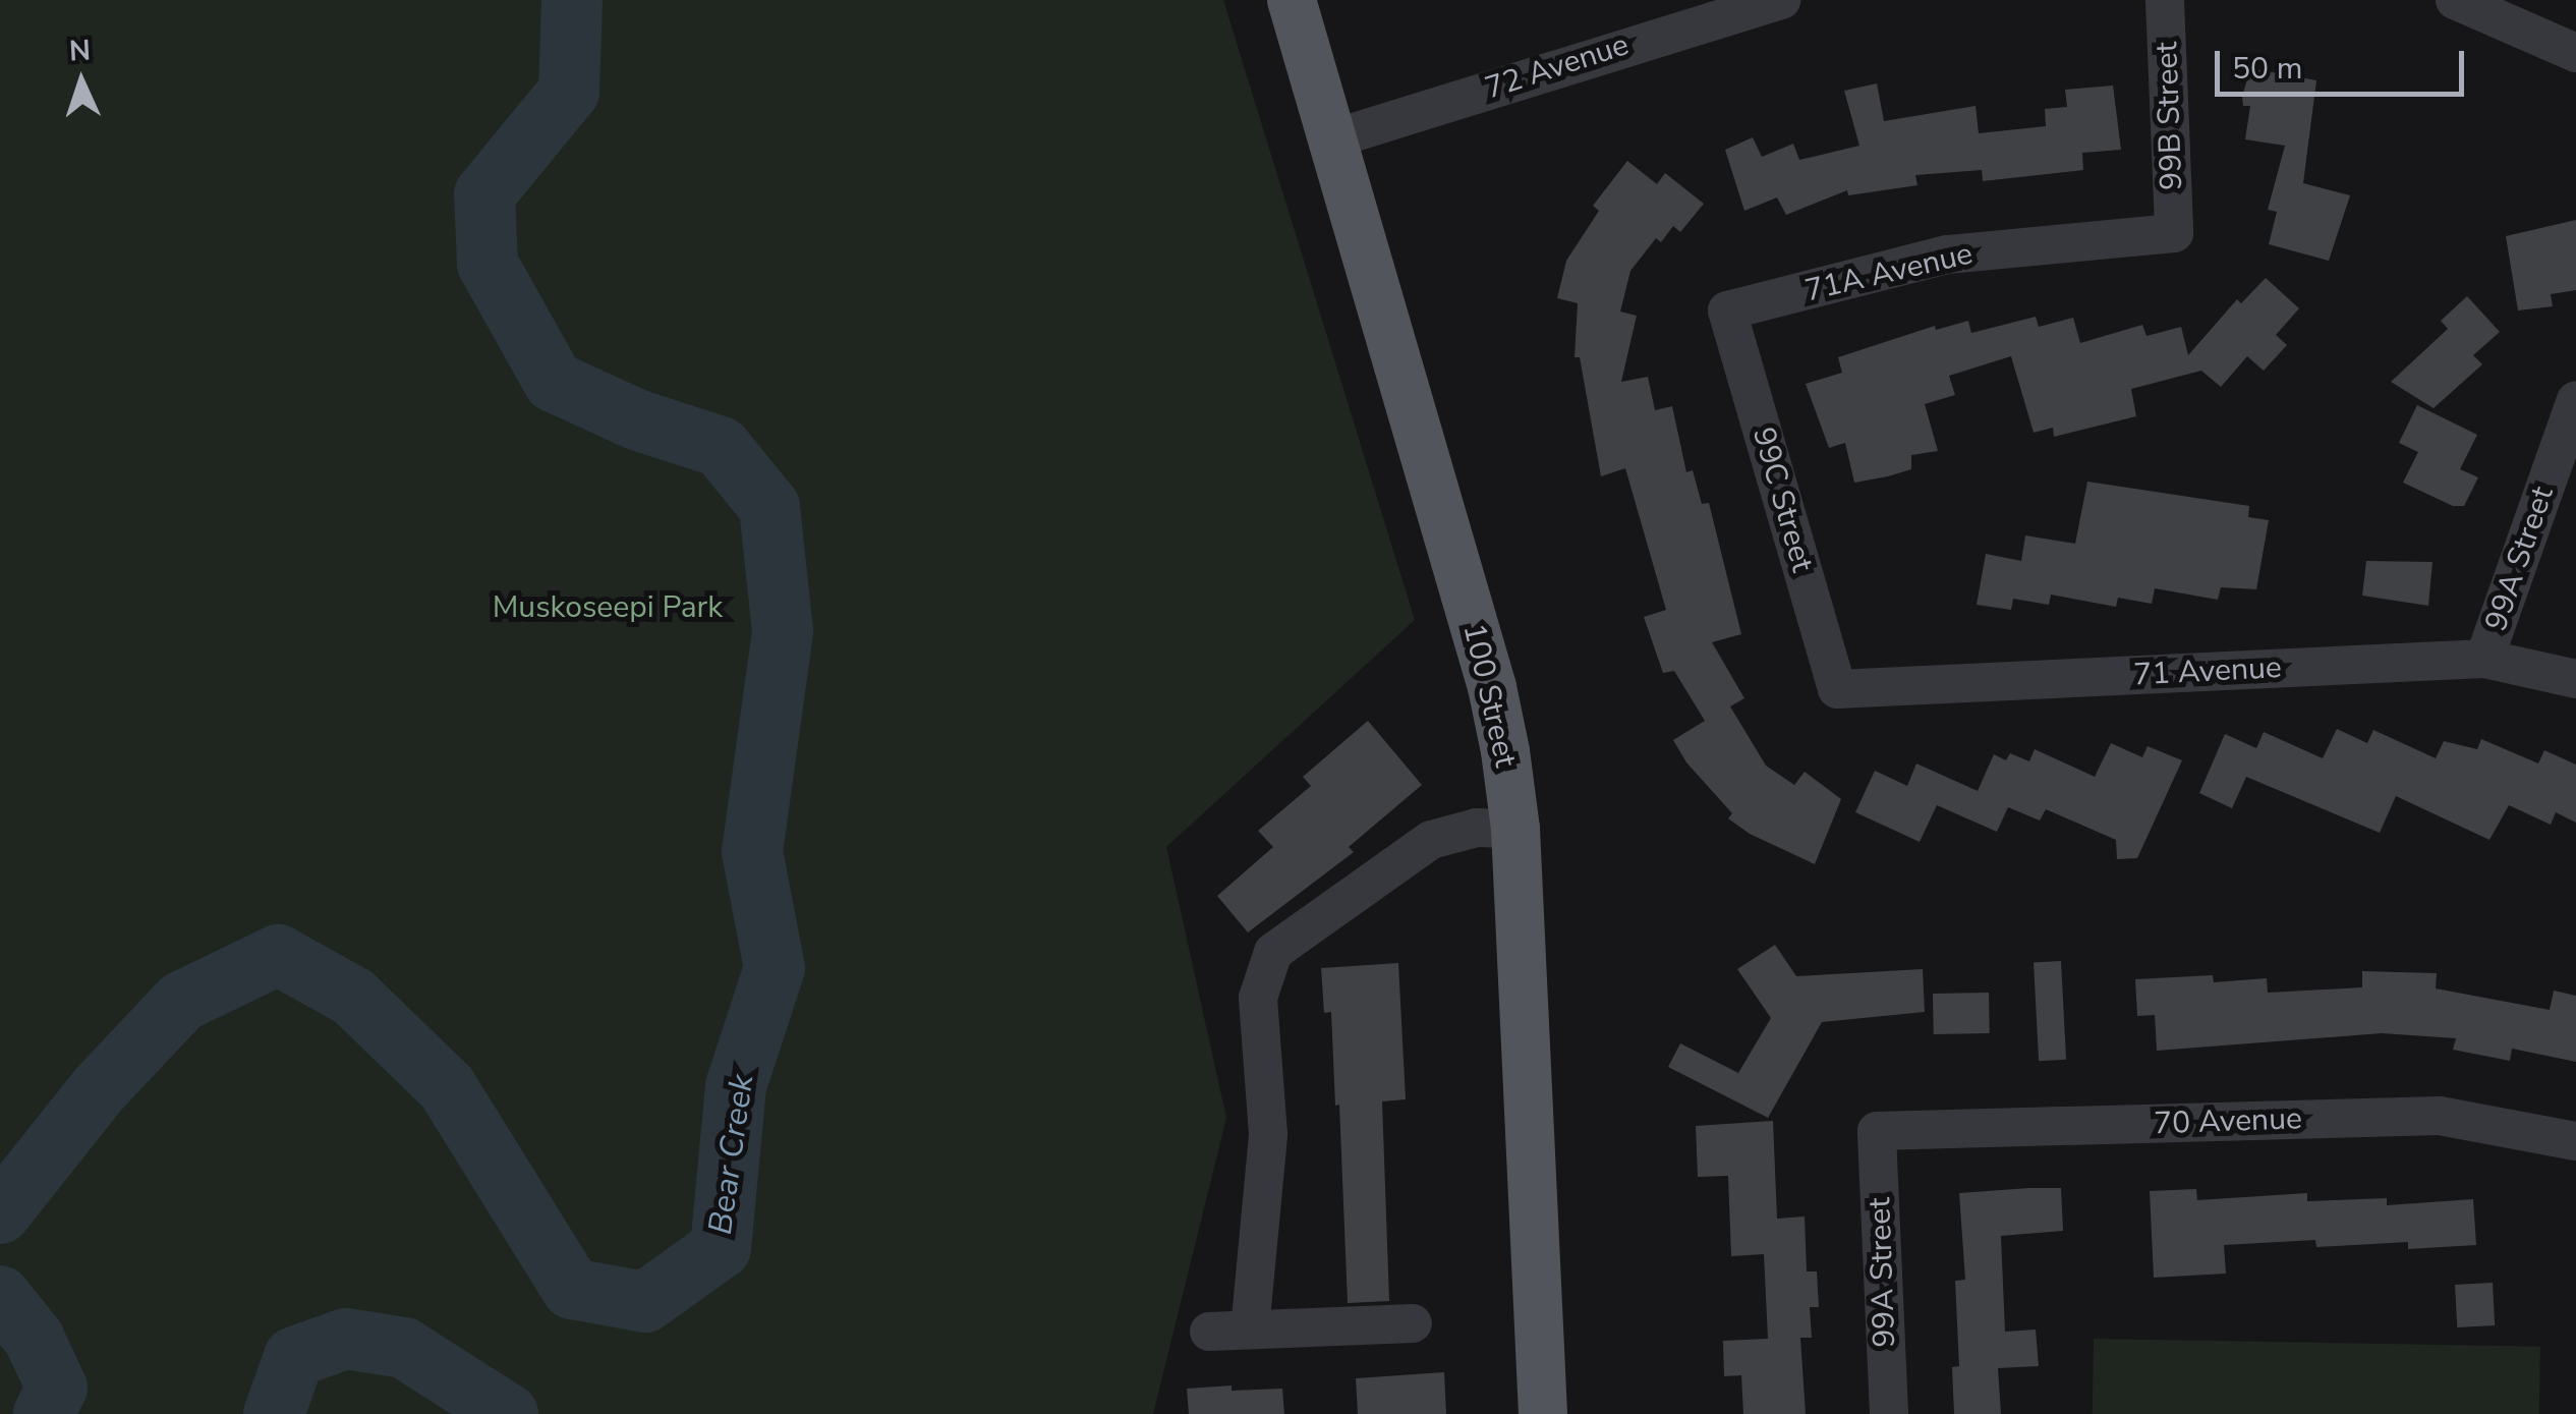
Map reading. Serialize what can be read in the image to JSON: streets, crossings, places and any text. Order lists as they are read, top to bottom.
{
  "streets": {
    "main road": ["100 Street"],
    "street": [
      "72 Avenue",
      "99B Street",
      "71A Avenue",
      "99C Street",
      "99A Street",
      "71 Avenue",
      "70 Avenue"
    ]
  },
  "crossings": [
    ["72 Avenue", "100 Street"],
    ["99B Street", "71A Avenue"],
    ["71A Avenue", "99C Street"],
    ["99C Street", "71 Avenue"],
    ["99A Street", "71 Avenue"],
    ["99A Street", "70 Avenue"]
  ],
  "water": ["Bear Creek"],
  "parks": ["Muskoseepi Park"],
  "scale_bar": "50 m",
  "north": "top"
}
